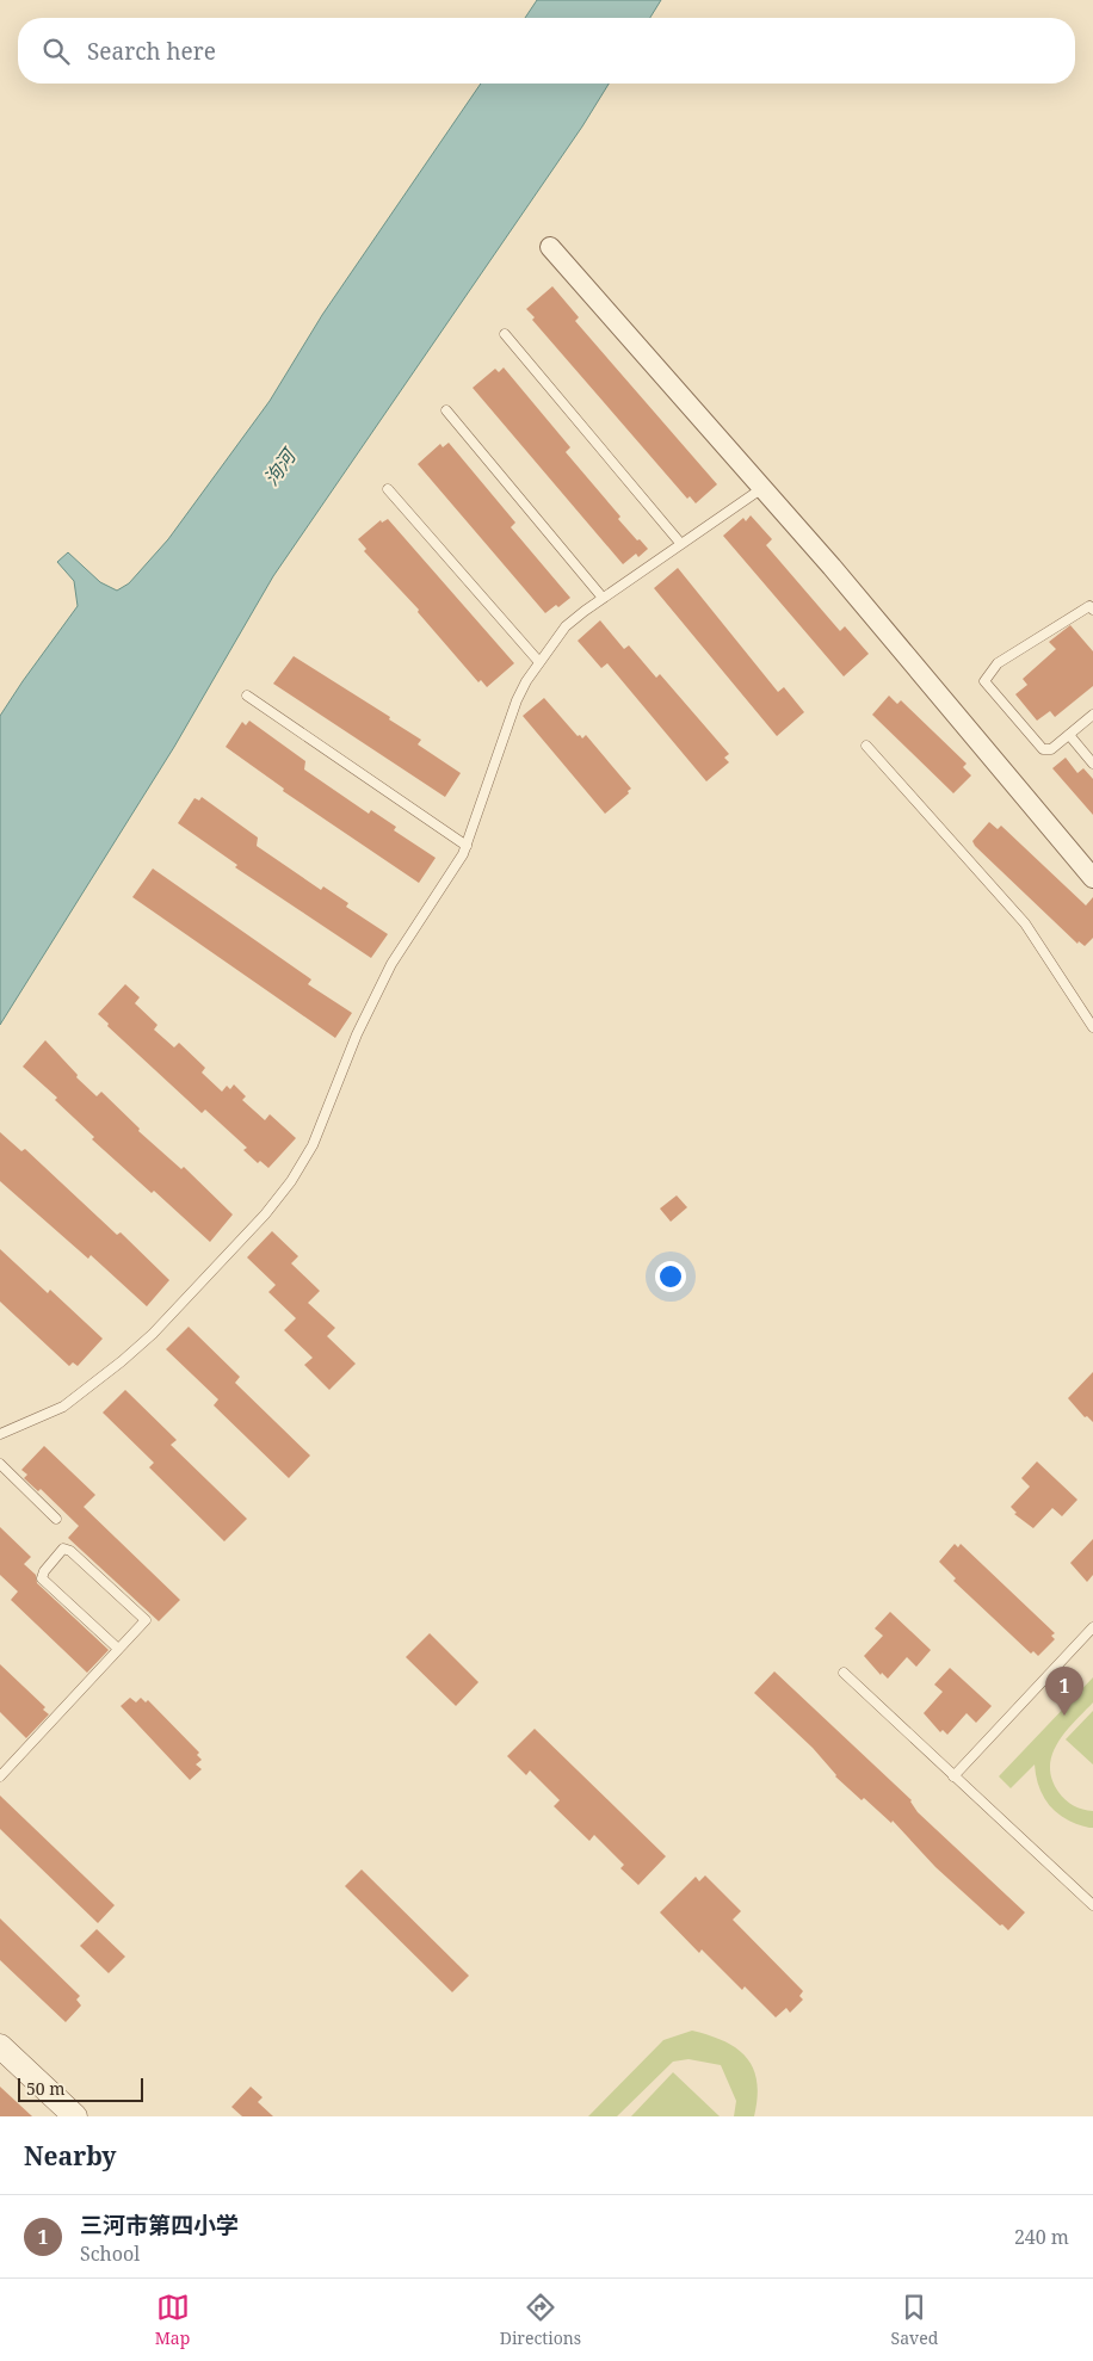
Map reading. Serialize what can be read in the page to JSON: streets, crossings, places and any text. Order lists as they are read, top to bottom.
{
  "water": ["泃河"],
  "scale_bar": "50 m",
  "page": {
    "search": "Search here",
    "pins": "1",
    "scale": "50 m",
    "heading": "Nearby",
    "list": [
      {
        "mark": "1",
        "name": "三河市第四小学",
        "note": "School",
        "value": "240 m"
      }
    ],
    "nav": ["Map", "Directions", "Saved"]
  }
}
